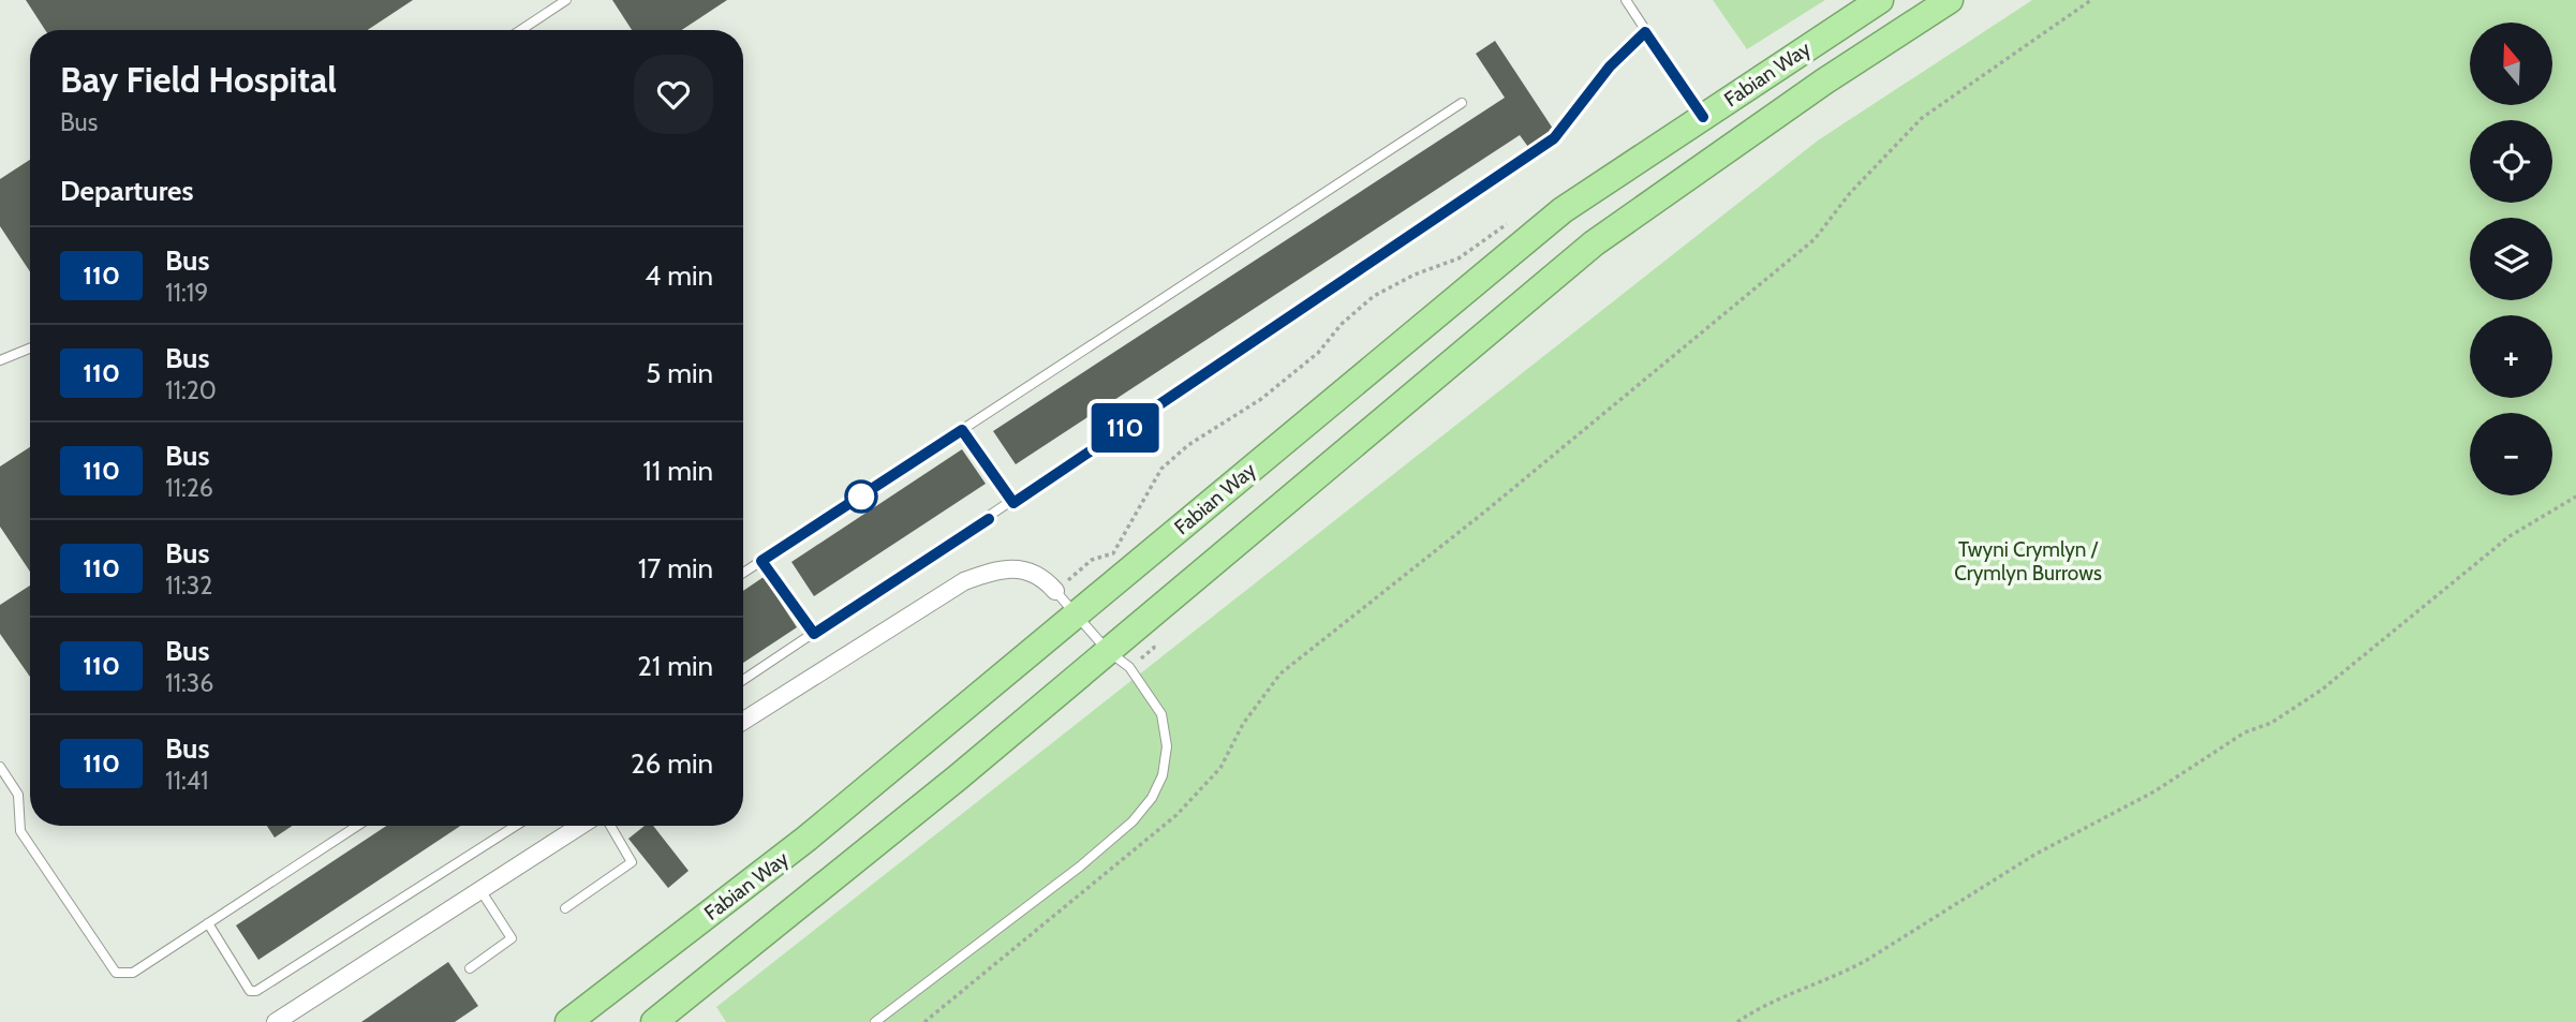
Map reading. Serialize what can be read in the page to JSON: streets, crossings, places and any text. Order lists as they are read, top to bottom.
{
  "streets": {
    "highway": ["Fabian Way"]
  },
  "parks": ["Twyni Crymlyn / Crymlyn Burrows"],
  "lines": ["bus line 110"],
  "north": "top",
  "page": {
    "on_map": "110",
    "map_buttons": ["+", "−"],
    "heading": [
      ["Bay Field Hospital", "Bus"],
      "Departures"
    ],
    "list": [
      {
        "mark": "110",
        "name": "Bus",
        "note": "11:19",
        "value": "4 min"
      },
      {
        "mark": "110",
        "name": "Bus",
        "note": "11:20",
        "value": "5 min"
      },
      {
        "mark": "110",
        "name": "Bus",
        "note": "11:26",
        "value": "11 min"
      },
      {
        "mark": "110",
        "name": "Bus",
        "note": "11:32",
        "value": "17 min"
      },
      {
        "mark": "110",
        "name": "Bus",
        "note": "11:36",
        "value": "21 min"
      },
      {
        "mark": "110",
        "name": "Bus",
        "note": "11:41",
        "value": "26 min"
      }
    ]
  }
}
